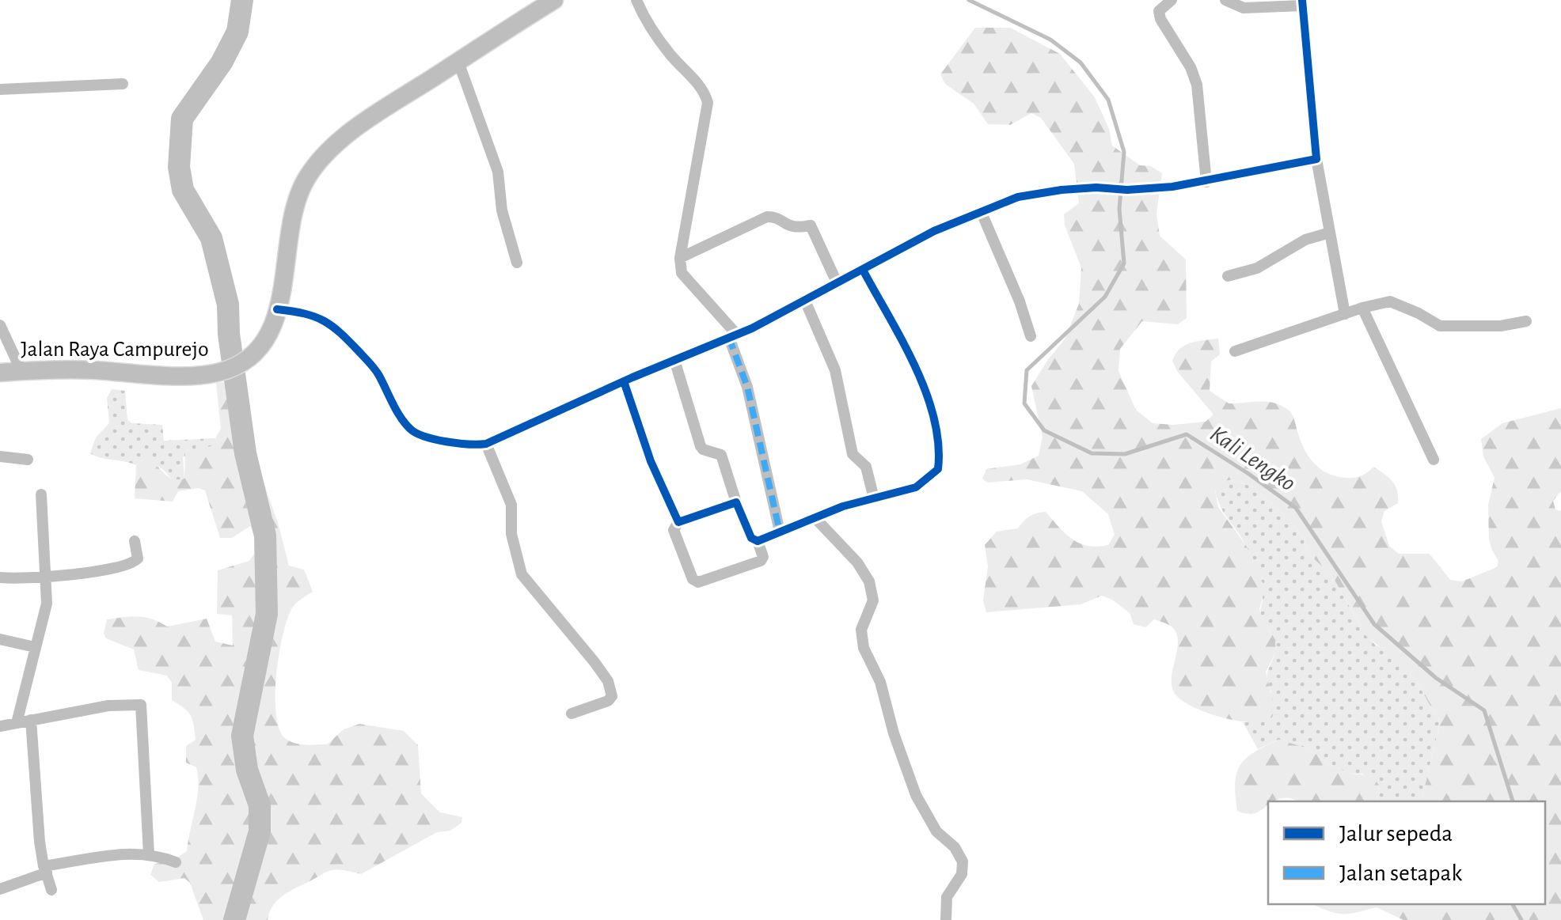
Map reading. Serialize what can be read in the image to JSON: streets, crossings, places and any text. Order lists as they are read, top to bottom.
{
  "streets": {
    "main road": ["Jalan Raya Campurejo"]
  },
  "water": ["Kali Lengko"],
  "legend": ["Jalur sepeda", "Jalan setapak"]
}
